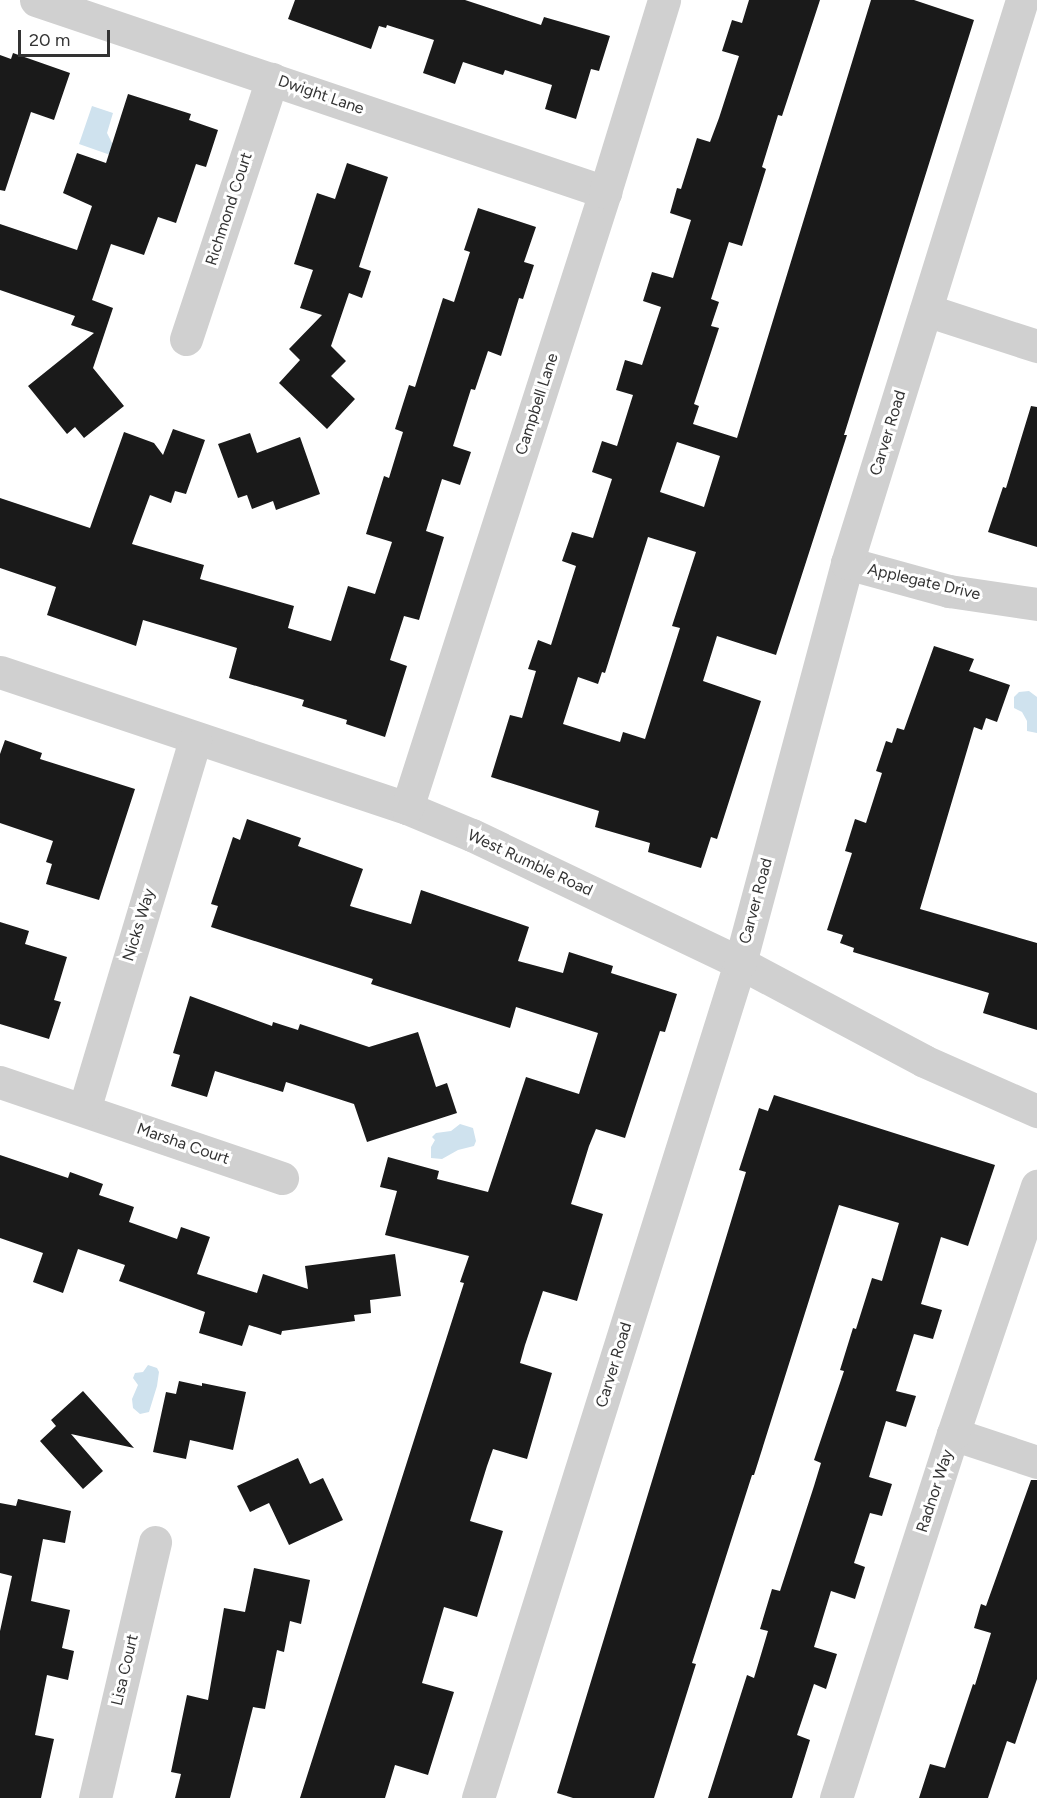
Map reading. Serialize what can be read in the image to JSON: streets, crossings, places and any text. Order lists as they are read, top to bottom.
{
  "streets": {
    "street": [
      "Dwight Lane",
      "Richmond Court",
      "Campbell Lane",
      "Carver Road",
      "Applegate Drive",
      "West Rumble Road",
      "Nicks Way",
      "Marsha Court",
      "Radnor Way",
      "Lisa Court"
    ]
  },
  "crossings": [
    ["Dwight Lane", "Richmond Court"],
    ["Dwight Lane", "Campbell Lane"],
    ["Campbell Lane", "West Rumble Road"],
    ["Carver Road", "Applegate Drive"],
    ["Carver Road", "West Rumble Road"],
    ["West Rumble Road", "Nicks Way"],
    ["Nicks Way", "Marsha Court"]
  ],
  "scale_bar": "20 m"
}
